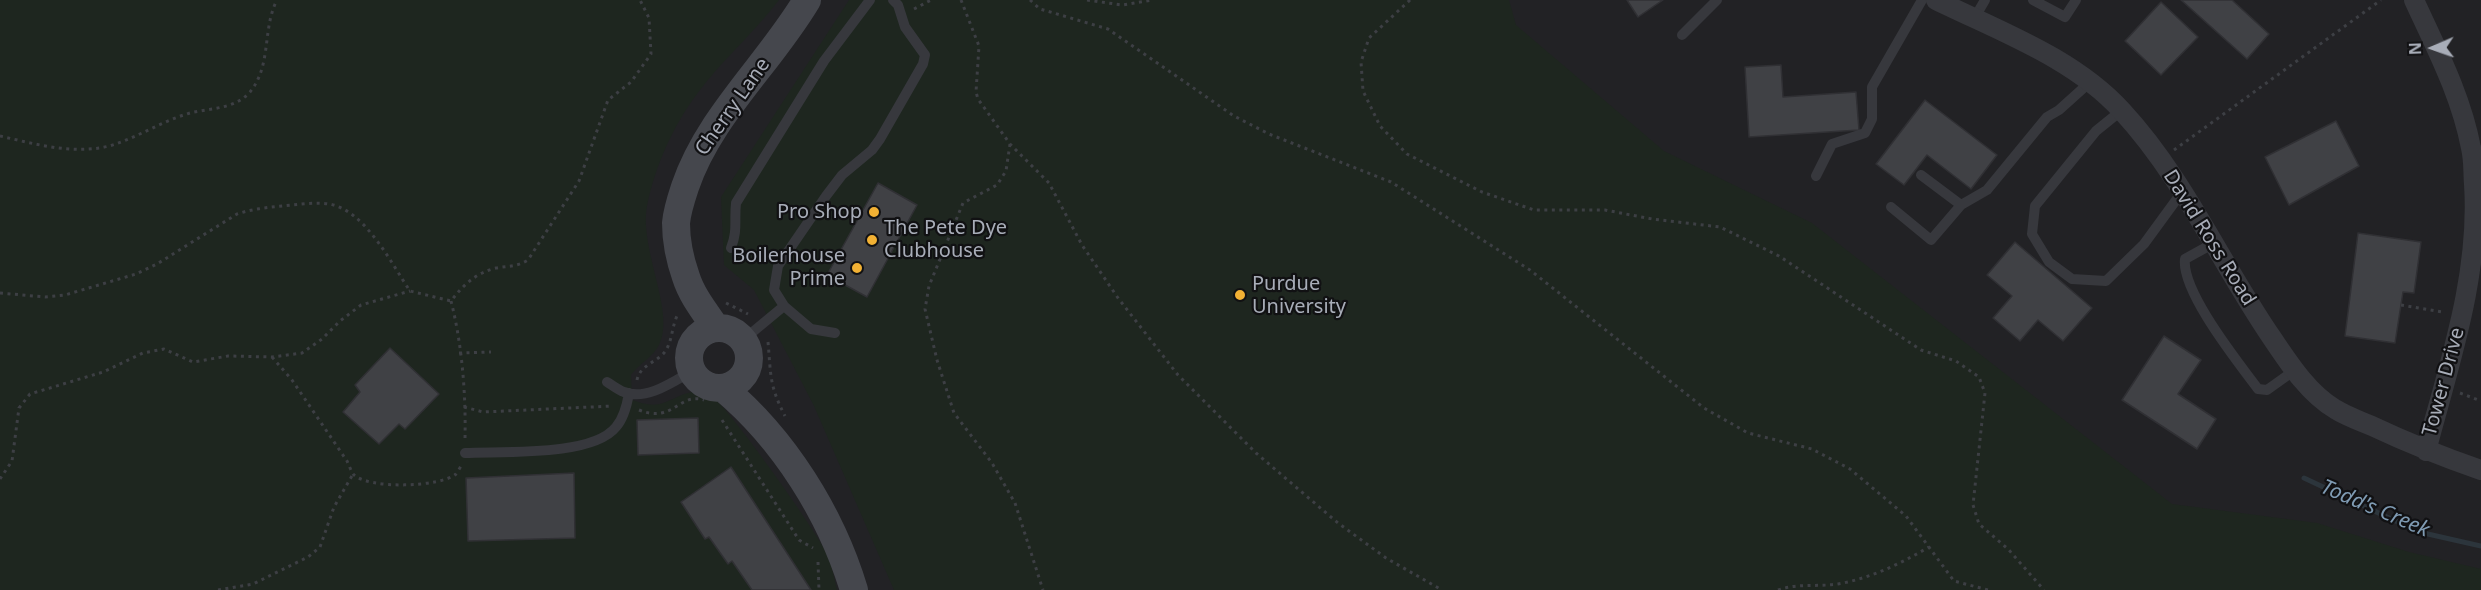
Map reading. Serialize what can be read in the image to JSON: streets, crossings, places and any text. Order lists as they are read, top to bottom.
{
  "streets": {
    "street": ["Cherry Lane", "David Ross Road", "Tower Drive"]
  },
  "crossings": [
    ["David Ross Road", "Tower Drive"]
  ],
  "water": ["Todd's Creek"],
  "places": [
    "Pro Shop",
    "The Pete Dye Clubhouse",
    "Boilerhouse Prime",
    "Purdue University"
  ],
  "north": "left"
}
